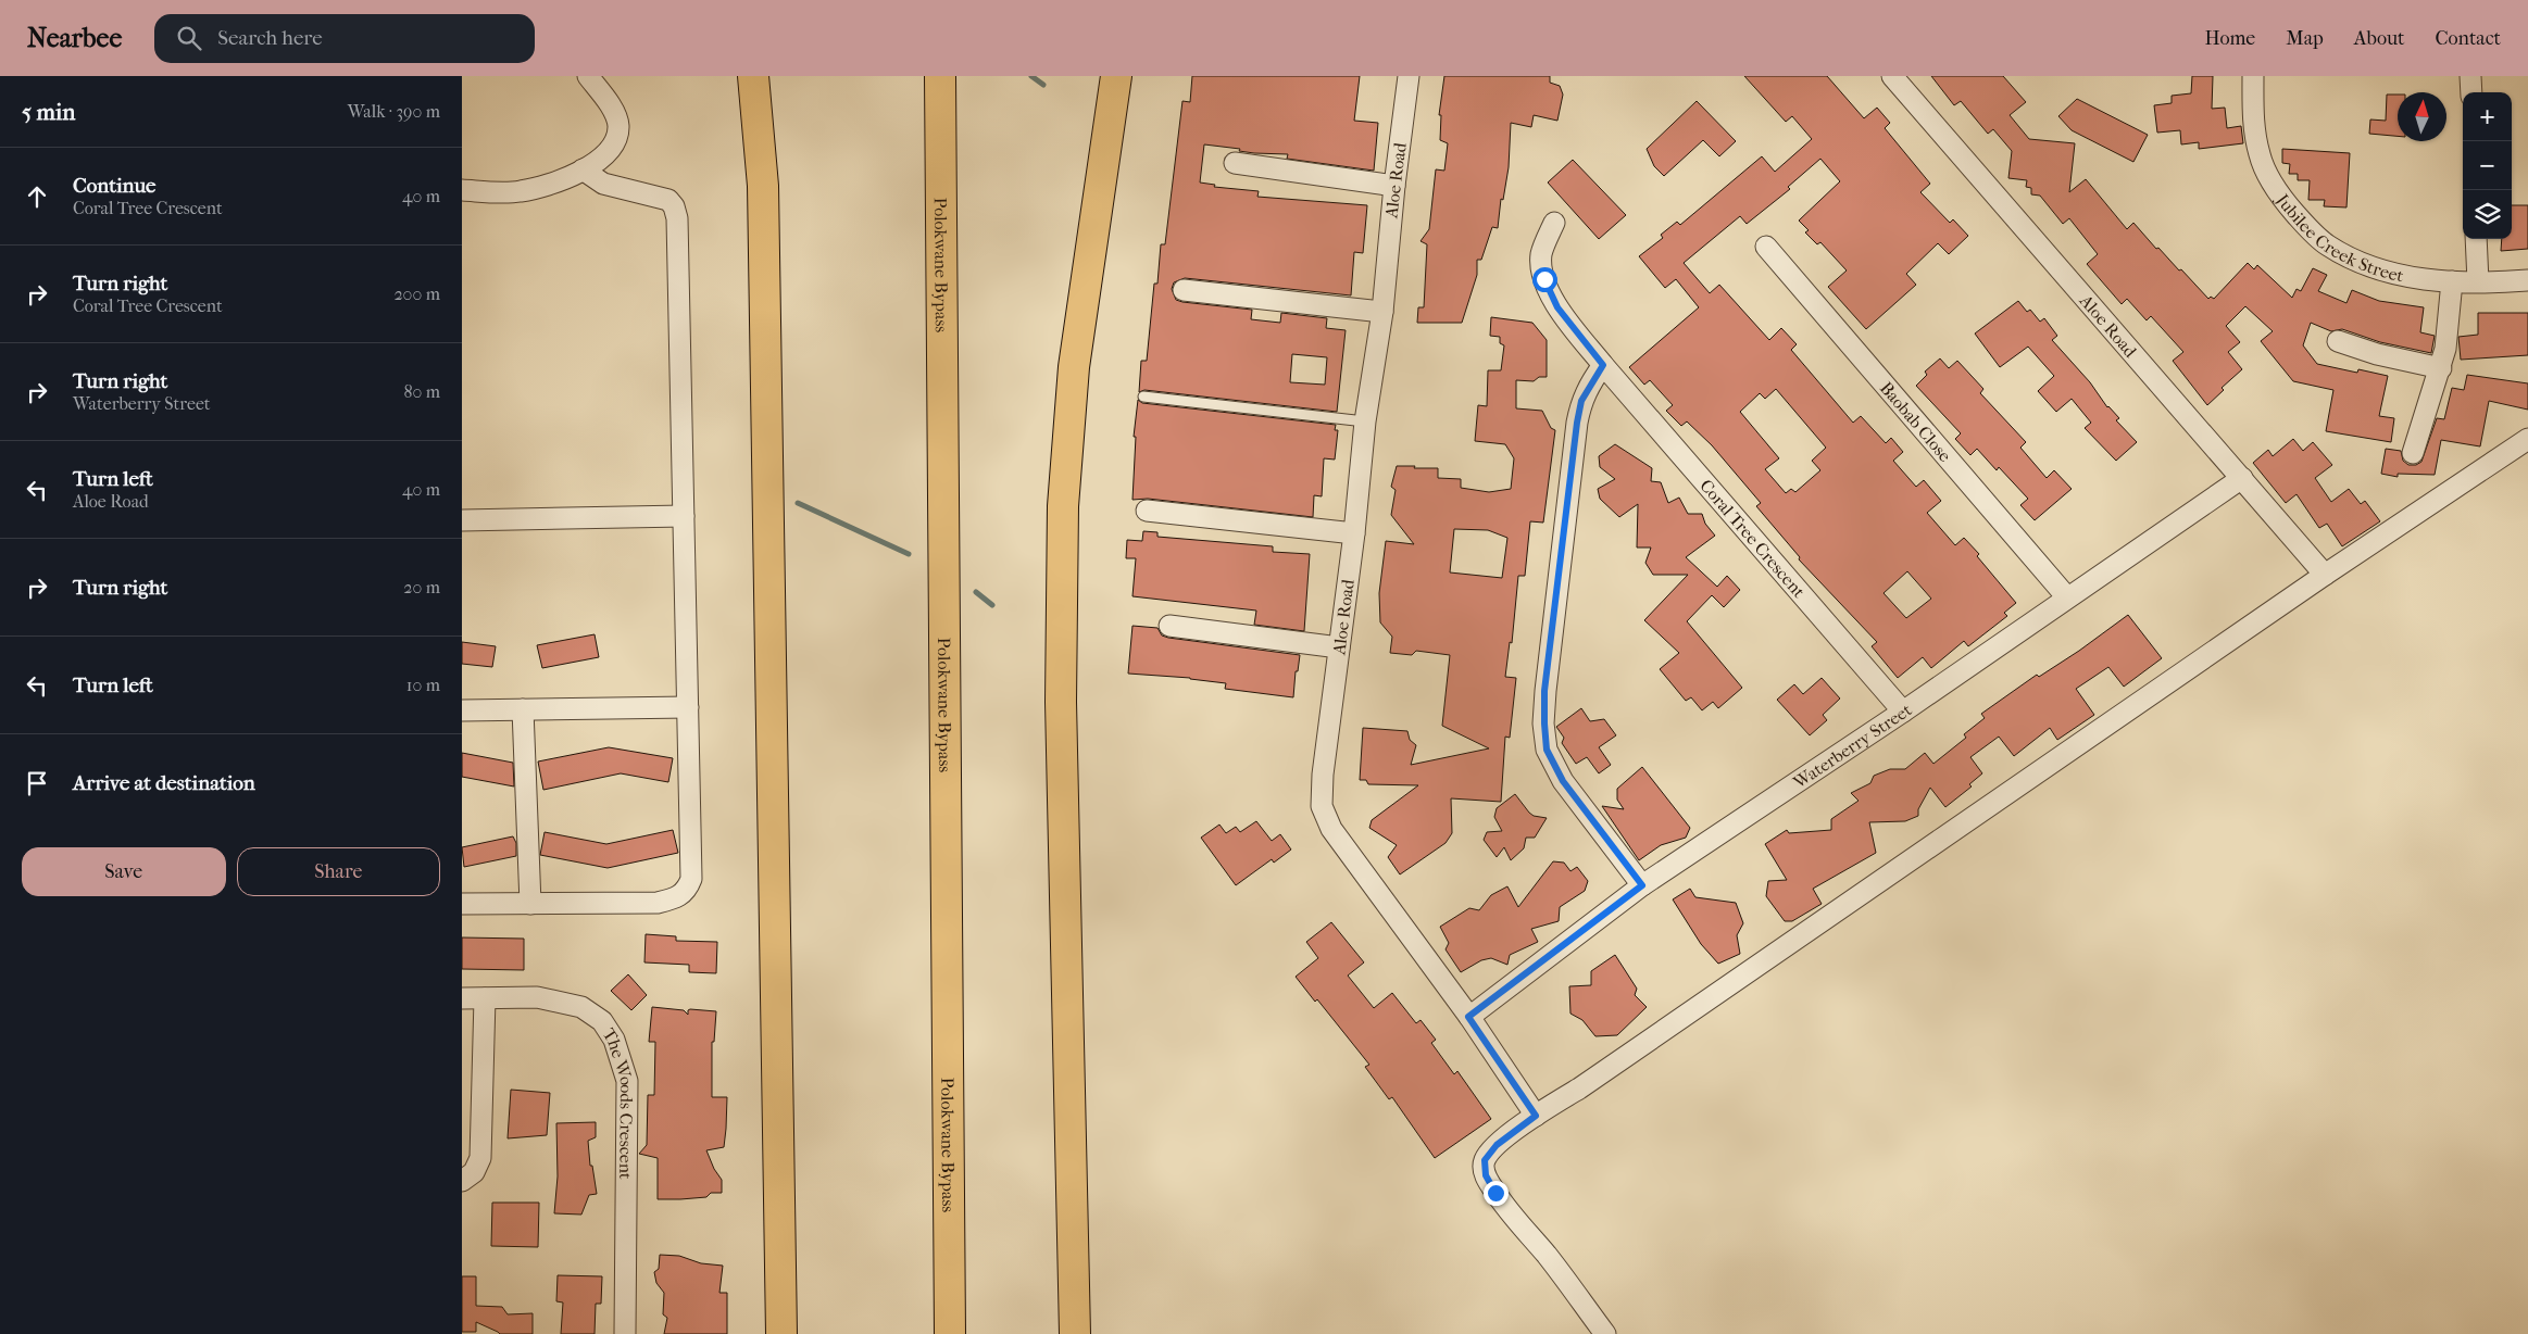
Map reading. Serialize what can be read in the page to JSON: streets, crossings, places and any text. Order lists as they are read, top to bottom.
{
  "streets": {
    "main road": ["Polokwane Bypass"],
    "street": [
      "Aloe Road",
      "Jubilee Creek Street",
      "Baobab Close",
      "Coral Tree Crescent",
      "Waterberry Street",
      "The Woods Crescent"
    ]
  },
  "crossings": [
    ["Aloe Road", "Waterberry Street"],
    ["Baobab Close", "Waterberry Street"],
    ["Coral Tree Crescent", "Waterberry Street"]
  ],
  "north": "top",
  "page": {
    "header": "Nearbee",
    "search": "Search here",
    "nav": [
      "Home",
      "Map",
      "About",
      "Contact"
    ],
    "heading": ["5 min", "Walk · 390 m"],
    "map_buttons": ["+", "−"],
    "list": [
      ["Continue", "Coral Tree Crescent", "40 m"],
      ["Turn right", "Coral Tree Crescent", "200 m"],
      ["Turn right", "Waterberry Street", "80 m"],
      ["Turn left", "Aloe Road", "40 m"],
      ["Turn right", "20 m"],
      ["Turn left", "10 m"],
      "Arrive at destination"
    ],
    "buttons": ["Save", "Share"]
  }
}
